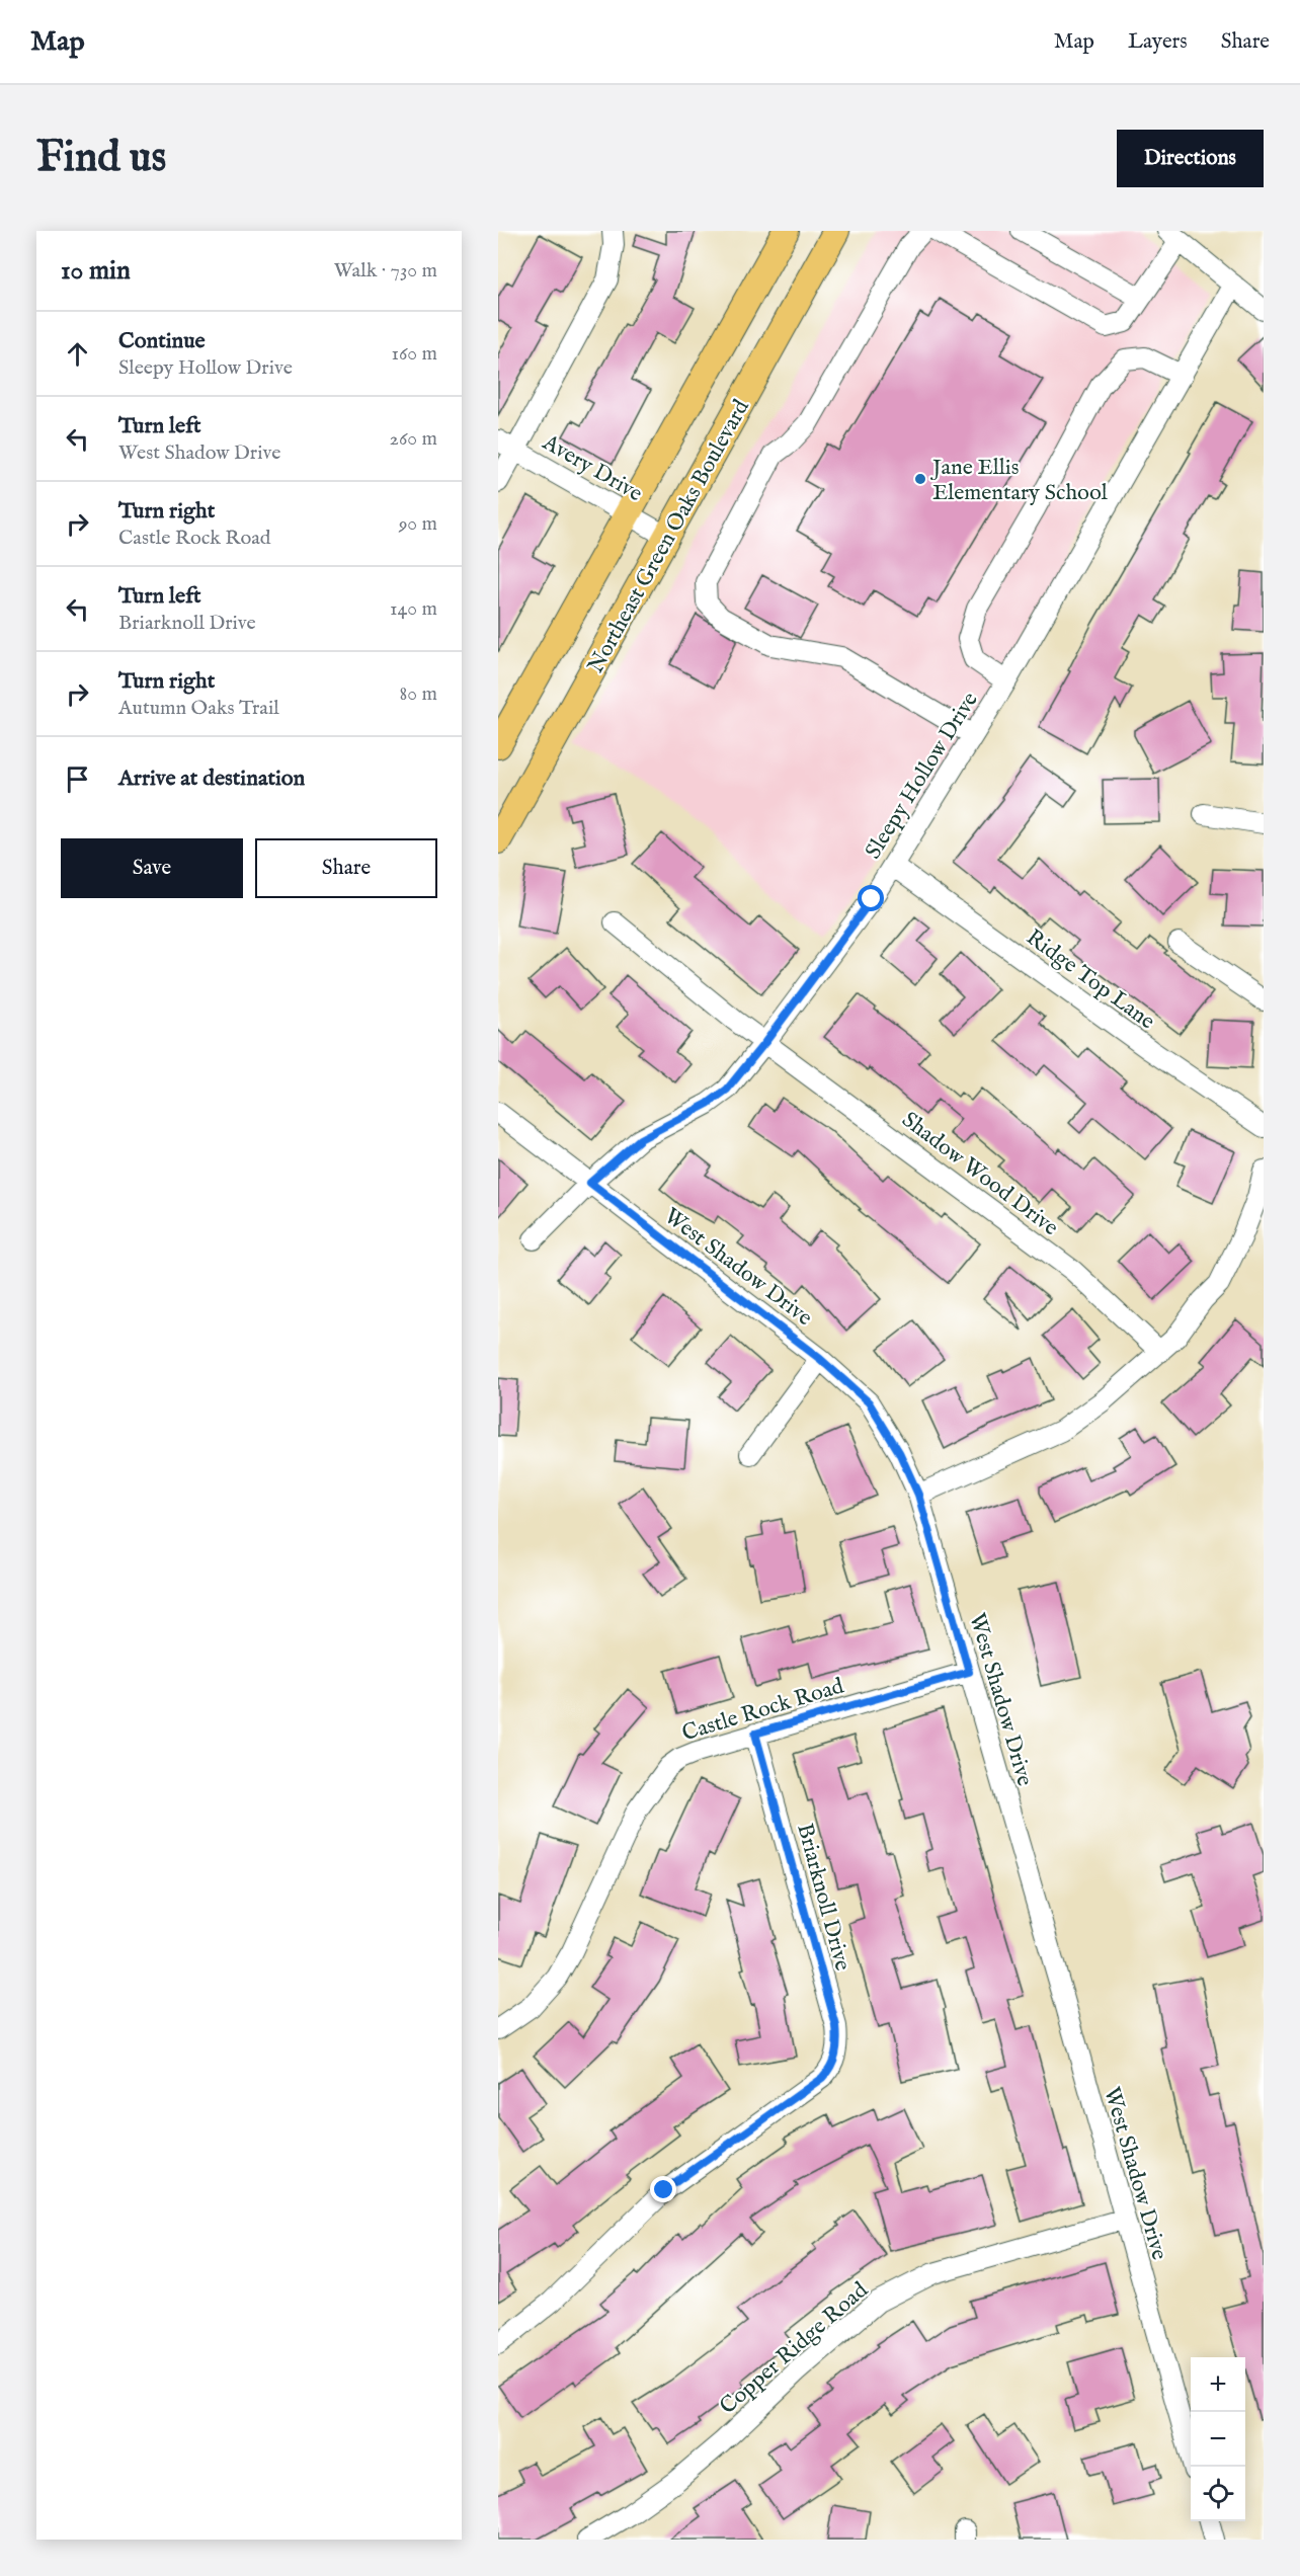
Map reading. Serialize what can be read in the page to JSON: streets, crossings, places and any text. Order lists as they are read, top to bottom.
{
  "streets": {
    "main road": ["Northeast Green Oaks Boulevard"],
    "street": [
      "Avery Drive",
      "Sleepy Hollow Drive",
      "Ridge Top Lane",
      "Shadow Wood Drive",
      "West Shadow Drive",
      "Castle Rock Road",
      "Briarknoll Drive",
      "Copper Ridge Road"
    ]
  },
  "crossings": [
    ["Avery Drive", "Northeast Green Oaks Boulevard"],
    ["Sleepy Hollow Drive", "Ridge Top Lane"],
    ["Sleepy Hollow Drive", "Shadow Wood Drive"],
    ["Sleepy Hollow Drive", "West Shadow Drive"],
    ["West Shadow Drive", "Castle Rock Road"],
    ["West Shadow Drive", "Copper Ridge Road"],
    ["Castle Rock Road", "Briarknoll Drive"]
  ],
  "places": ["Jane Ellis Elementary School"],
  "page": {
    "header": "Map",
    "nav": ["Map", "Layers", "Share"],
    "buttons": [
      "Directions",
      ["Save", "Share"]
    ],
    "title": "Find us",
    "heading": ["10 min", "Walk · 730 m"],
    "list": [
      ["Continue", "Sleepy Hollow Drive", "160 m"],
      ["Turn left", "West Shadow Drive", "260 m"],
      ["Turn right", "Castle Rock Road", "90 m"],
      ["Turn left", "Briarknoll Drive", "140 m"],
      ["Turn right", "Autumn Oaks Trail", "80 m"],
      "Arrive at destination"
    ],
    "map_buttons": ["+", "−"]
  }
}
